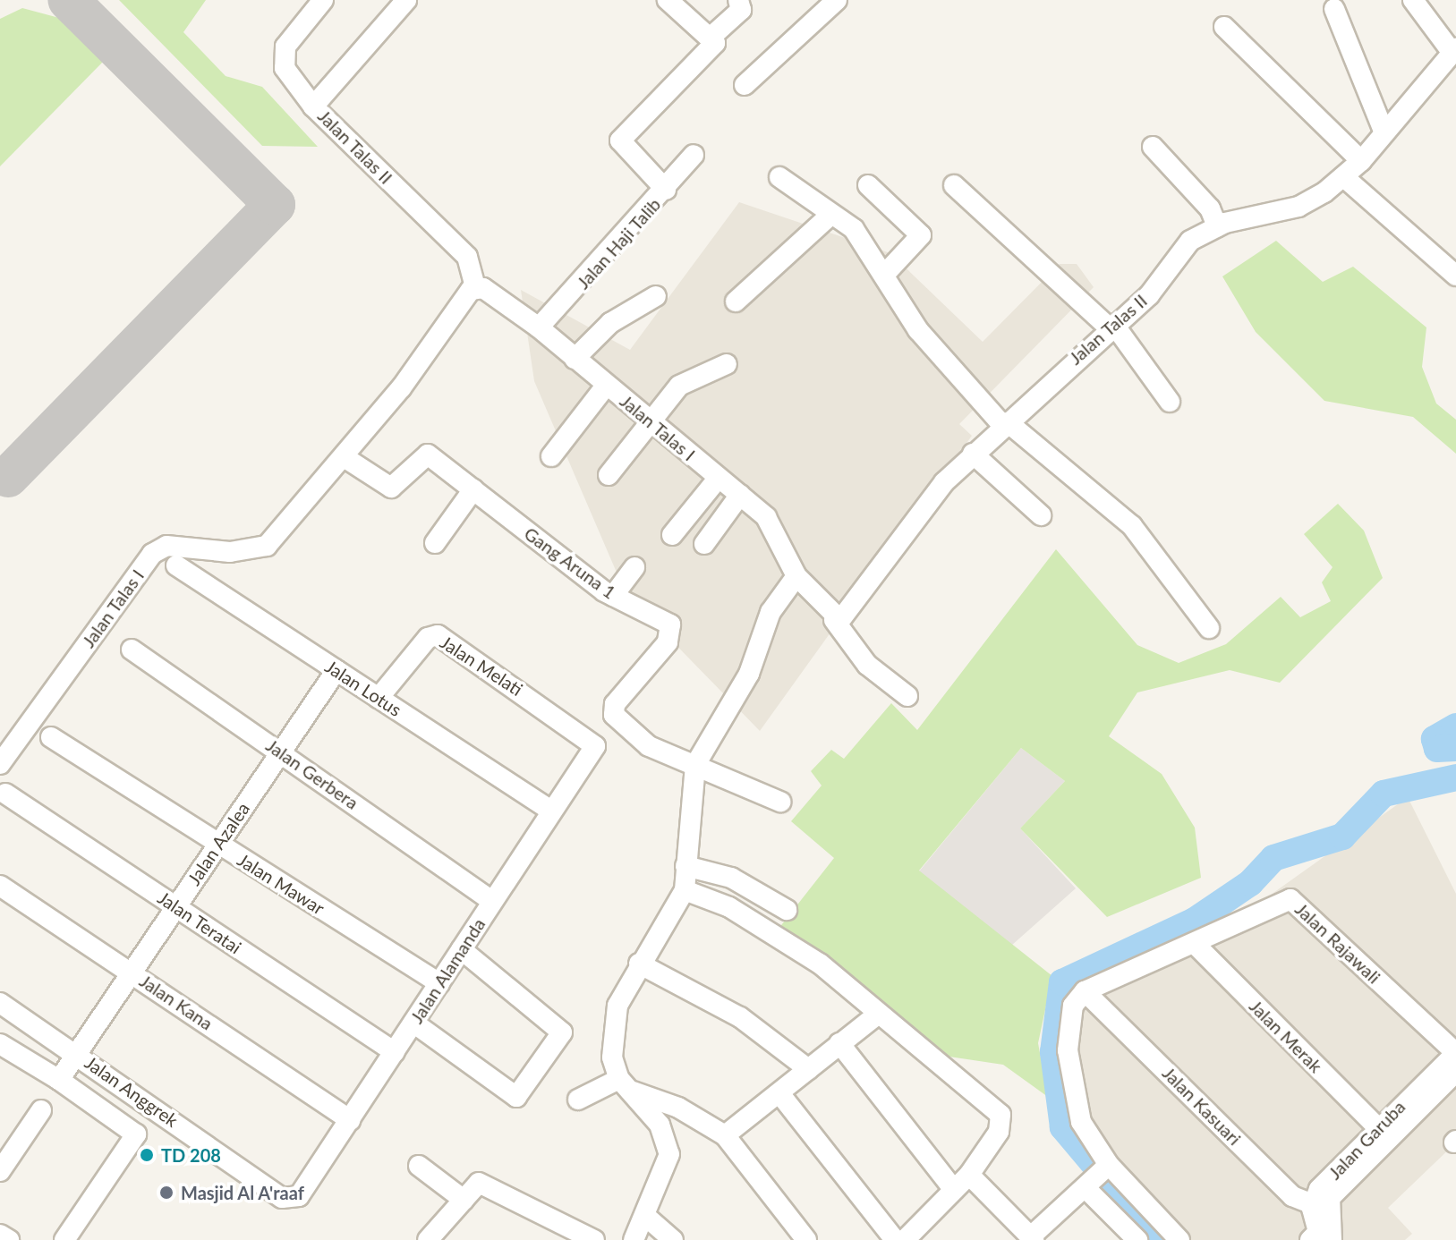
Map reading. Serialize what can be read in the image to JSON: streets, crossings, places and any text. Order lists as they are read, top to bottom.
{
  "streets": {
    "street": [
      "Jalan Talas II",
      "Jalan Haji Talib",
      "Jalan Talas I",
      "Gang Aruna 1",
      "Jalan Melati",
      "Jalan Lotus",
      "Jalan Gerbera",
      "Jalan Azalea",
      "Jalan Mawar",
      "Jalan Teratai",
      "Jalan Rajawali",
      "Jalan Alamanda",
      "Jalan Kana",
      "Jalan Merak",
      "Jalan Anggrek",
      "Jalan Kasuari",
      "Jalan Garuba"
    ]
  },
  "crossings": [
    ["Jalan Talas II", "Jalan Talas I"],
    ["Jalan Haji Talib", "Jalan Talas I"],
    ["Jalan Talas I", "Gang Aruna 1"],
    ["Jalan Melati", "Jalan Lotus"],
    ["Jalan Melati", "Jalan Alamanda"],
    ["Jalan Lotus", "Jalan Azalea"],
    ["Jalan Lotus", "Jalan Alamanda"],
    ["Jalan Gerbera", "Jalan Azalea"],
    ["Jalan Gerbera", "Jalan Alamanda"],
    ["Jalan Azalea", "Jalan Mawar"],
    ["Jalan Azalea", "Jalan Teratai"],
    ["Jalan Azalea", "Jalan Kana"],
    ["Jalan Azalea", "Jalan Anggrek"],
    ["Jalan Mawar", "Jalan Alamanda"],
    ["Jalan Teratai", "Jalan Alamanda"],
    ["Jalan Rajawali", "Jalan Merak"],
    ["Jalan Rajawali", "Jalan Kasuari"],
    ["Jalan Rajawali", "Jalan Garuba"],
    ["Jalan Alamanda", "Jalan Kana"],
    ["Jalan Alamanda", "Jalan Anggrek"],
    ["Jalan Merak", "Jalan Garuba"],
    ["Jalan Kasuari", "Jalan Garuba"]
  ],
  "places": ["TD 208", "Masjid Al A'raaf"]
}
